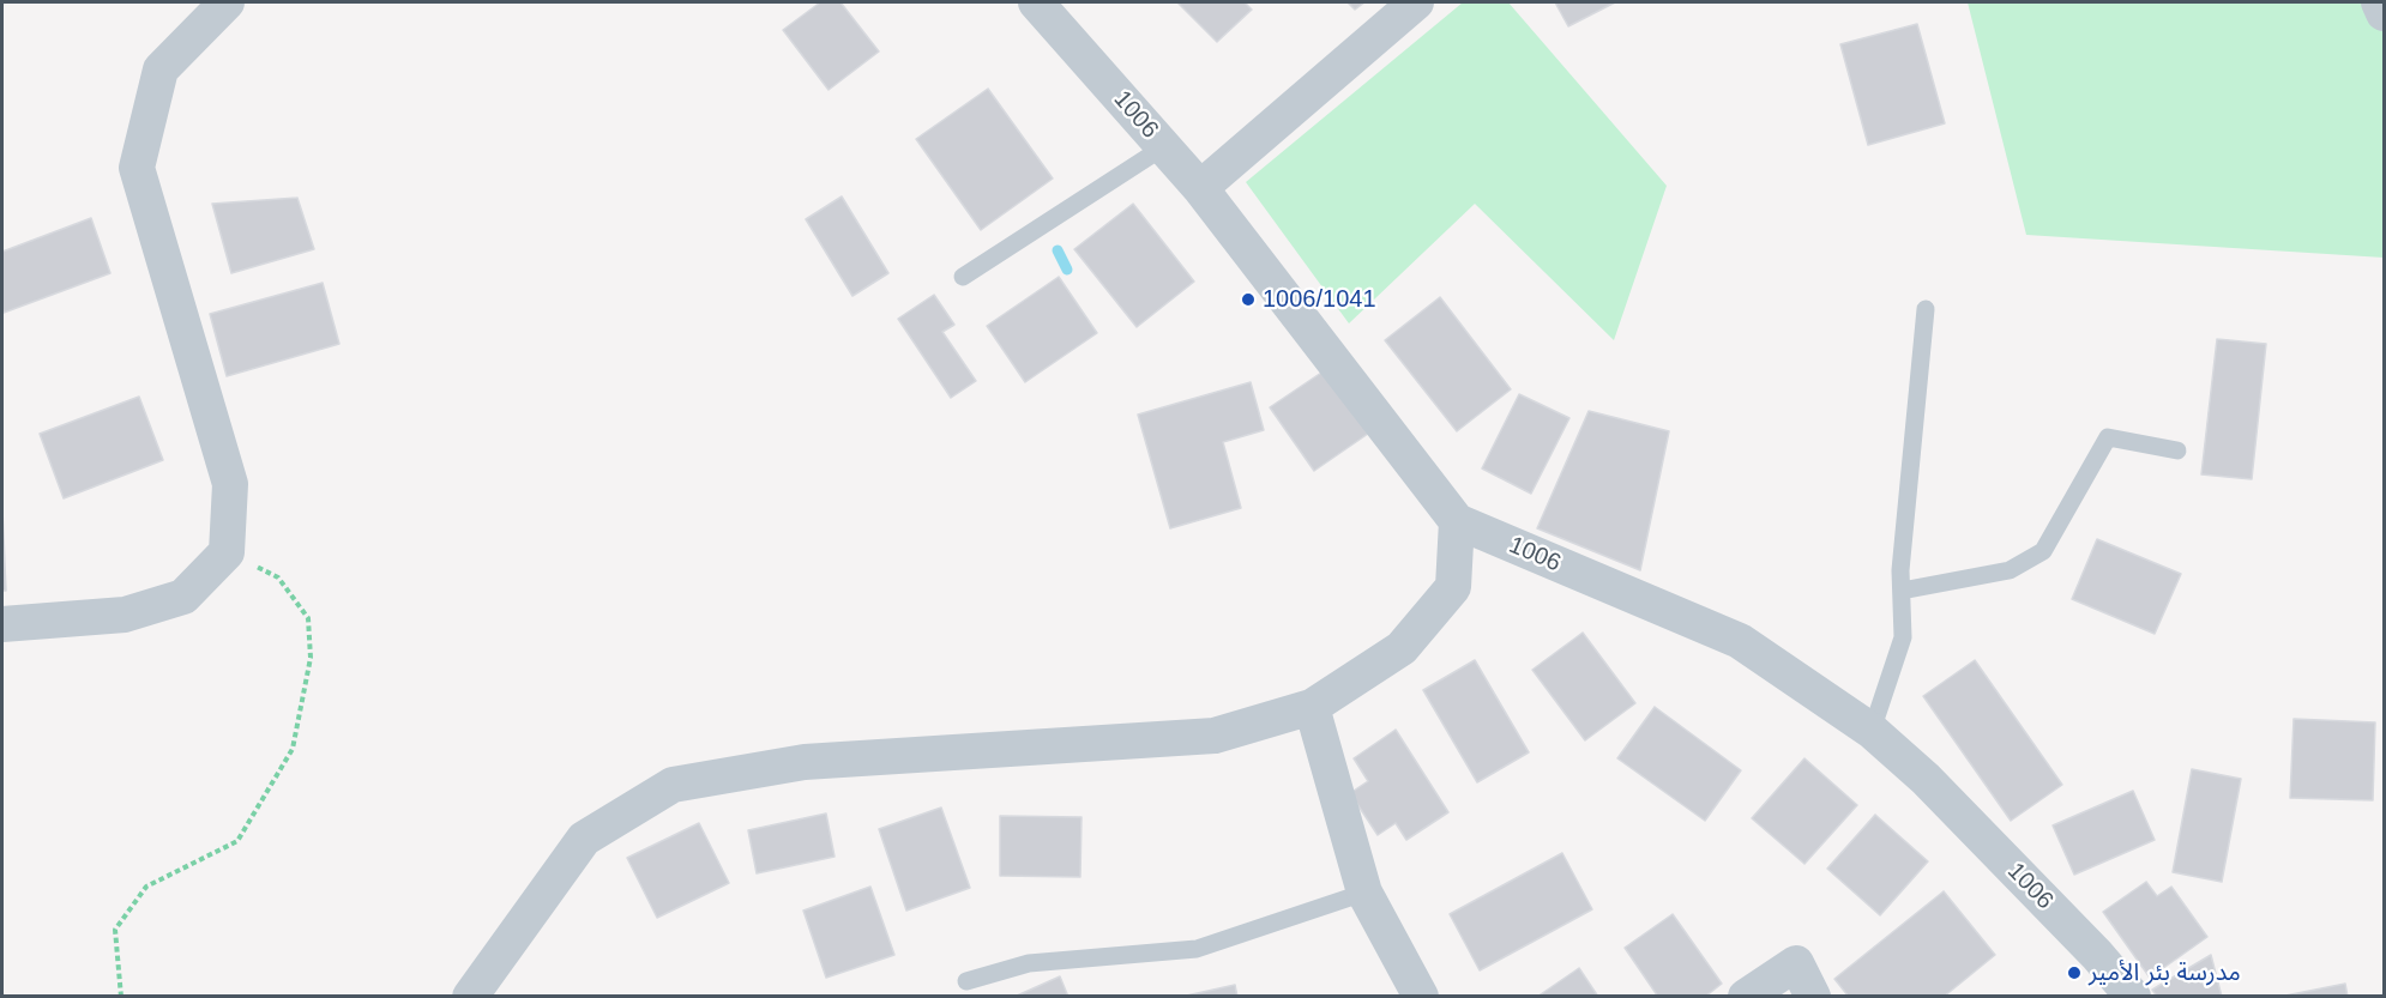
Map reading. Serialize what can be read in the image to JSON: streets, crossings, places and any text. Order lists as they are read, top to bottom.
{
  "streets": {
    "street": ["1006"]
  },
  "places": ["1006/1041", "مدرسة بئر الأمير"]
}
